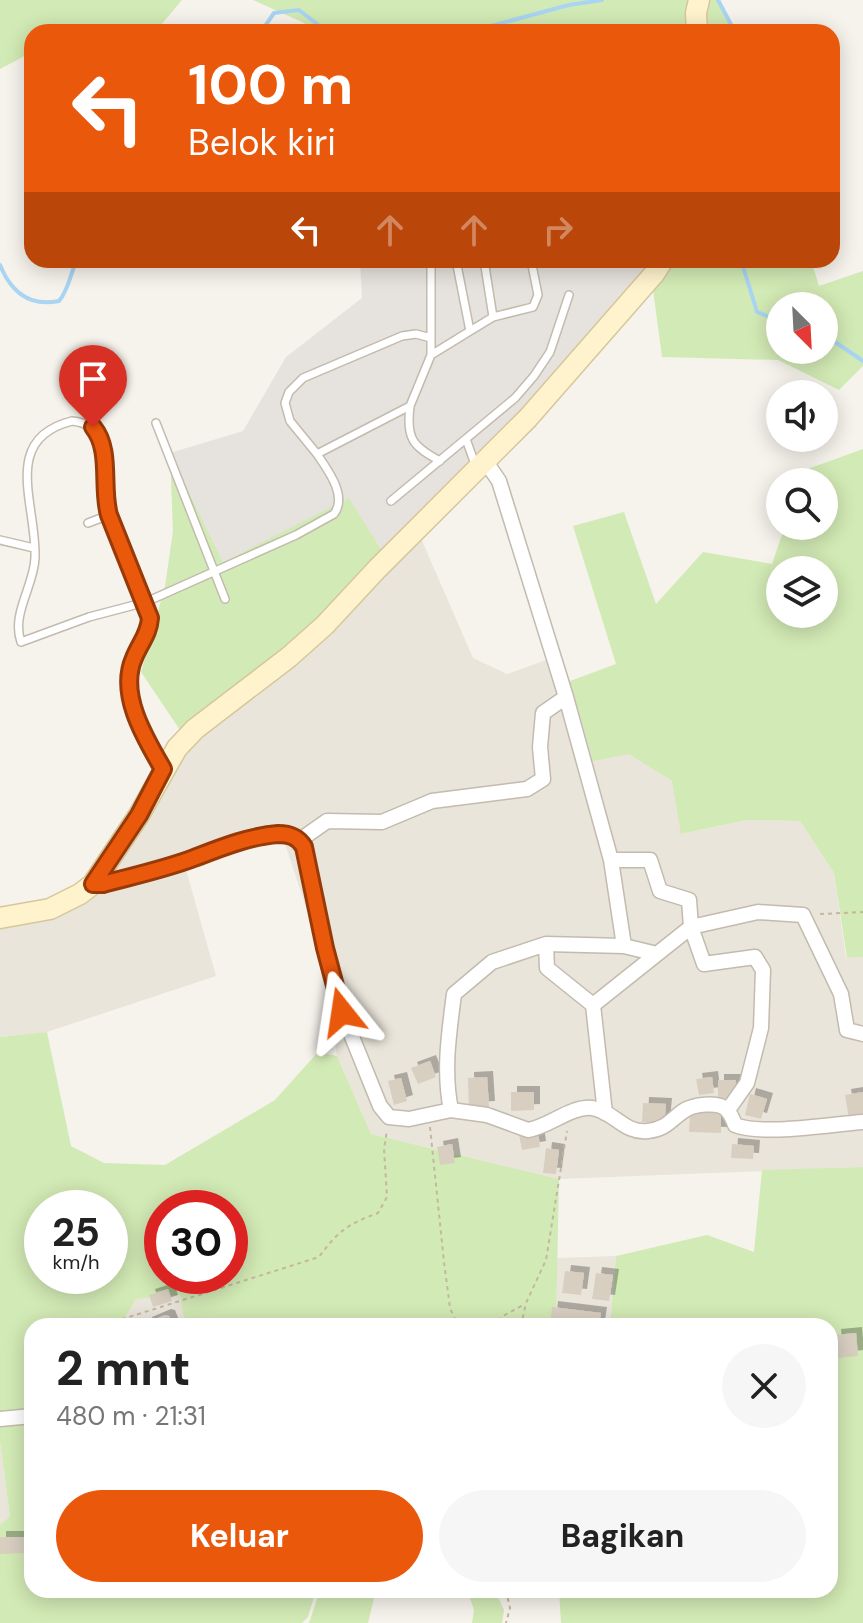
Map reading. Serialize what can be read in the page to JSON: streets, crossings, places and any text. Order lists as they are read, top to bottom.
{
  "north": "bottom right",
  "page": {
    "turn": ["100 m", "Belok kiri"],
    "speed": "25 km/h",
    "limit": "30",
    "heading": ["2 mnt", "480 m · 21:31"],
    "buttons": ["Keluar", "Bagikan"]
  }
}
